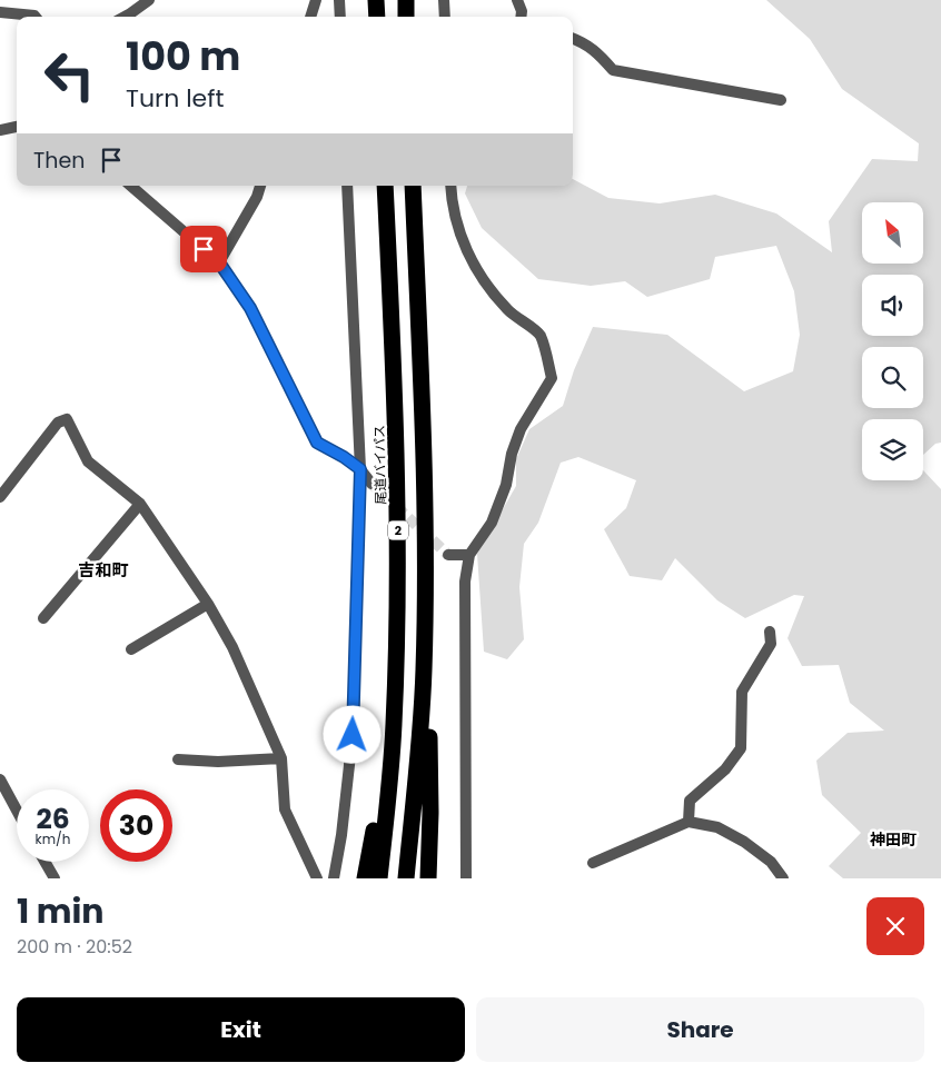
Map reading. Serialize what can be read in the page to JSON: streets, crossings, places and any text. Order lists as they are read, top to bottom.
{
  "streets": {
    "highway": ["尾道バイパス", "2"]
  },
  "districts": ["吉和町", "神田町"],
  "north": "top left",
  "page": {
    "turn": ["100 m", "Turn left"],
    "then": "Then",
    "speed": "26 km/h",
    "limit": "30",
    "heading": ["1 min", "200 m · 20:52"],
    "buttons": ["Exit", "Share"]
  }
}
